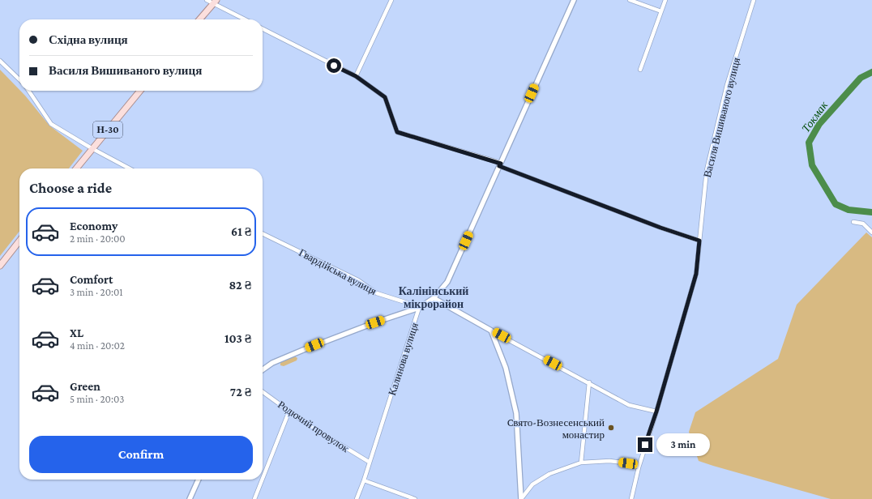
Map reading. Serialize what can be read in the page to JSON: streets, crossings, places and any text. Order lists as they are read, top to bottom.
{
  "streets": {
    "main road": ["Н-30"],
    "street": [
      "Василя Вишиваного вулиця",
      "Гвардійська вулиця",
      "Калинова вулиця",
      "Родючий провулок"
    ]
  },
  "crossings": [
    ["Гвардійська вулиця", "Калинова вулиця"],
    ["Калинова вулиця", "Родючий провулок"]
  ],
  "districts": ["Калінінський мікрорайон"],
  "water": ["Токмак"],
  "places": ["Cвято-Вознесенський монастир"],
  "page": {
    "banner": ["Східна вулиця", "Василя Вишиваного вулиця"],
    "heading": "Choose a ride",
    "list": [
      {
        "name": "Economy",
        "note": "2 min · 20:00",
        "value": "61 ₴"
      },
      {
        "name": "Comfort",
        "note": "3 min · 20:01",
        "value": "82 ₴"
      },
      {
        "name": "XL",
        "note": "4 min · 20:02",
        "value": "103 ₴"
      },
      {
        "name": "Green",
        "note": "5 min · 20:03",
        "value": "72 ₴"
      }
    ],
    "buttons": "Confirm",
    "bubble": "3 min"
  }
}
